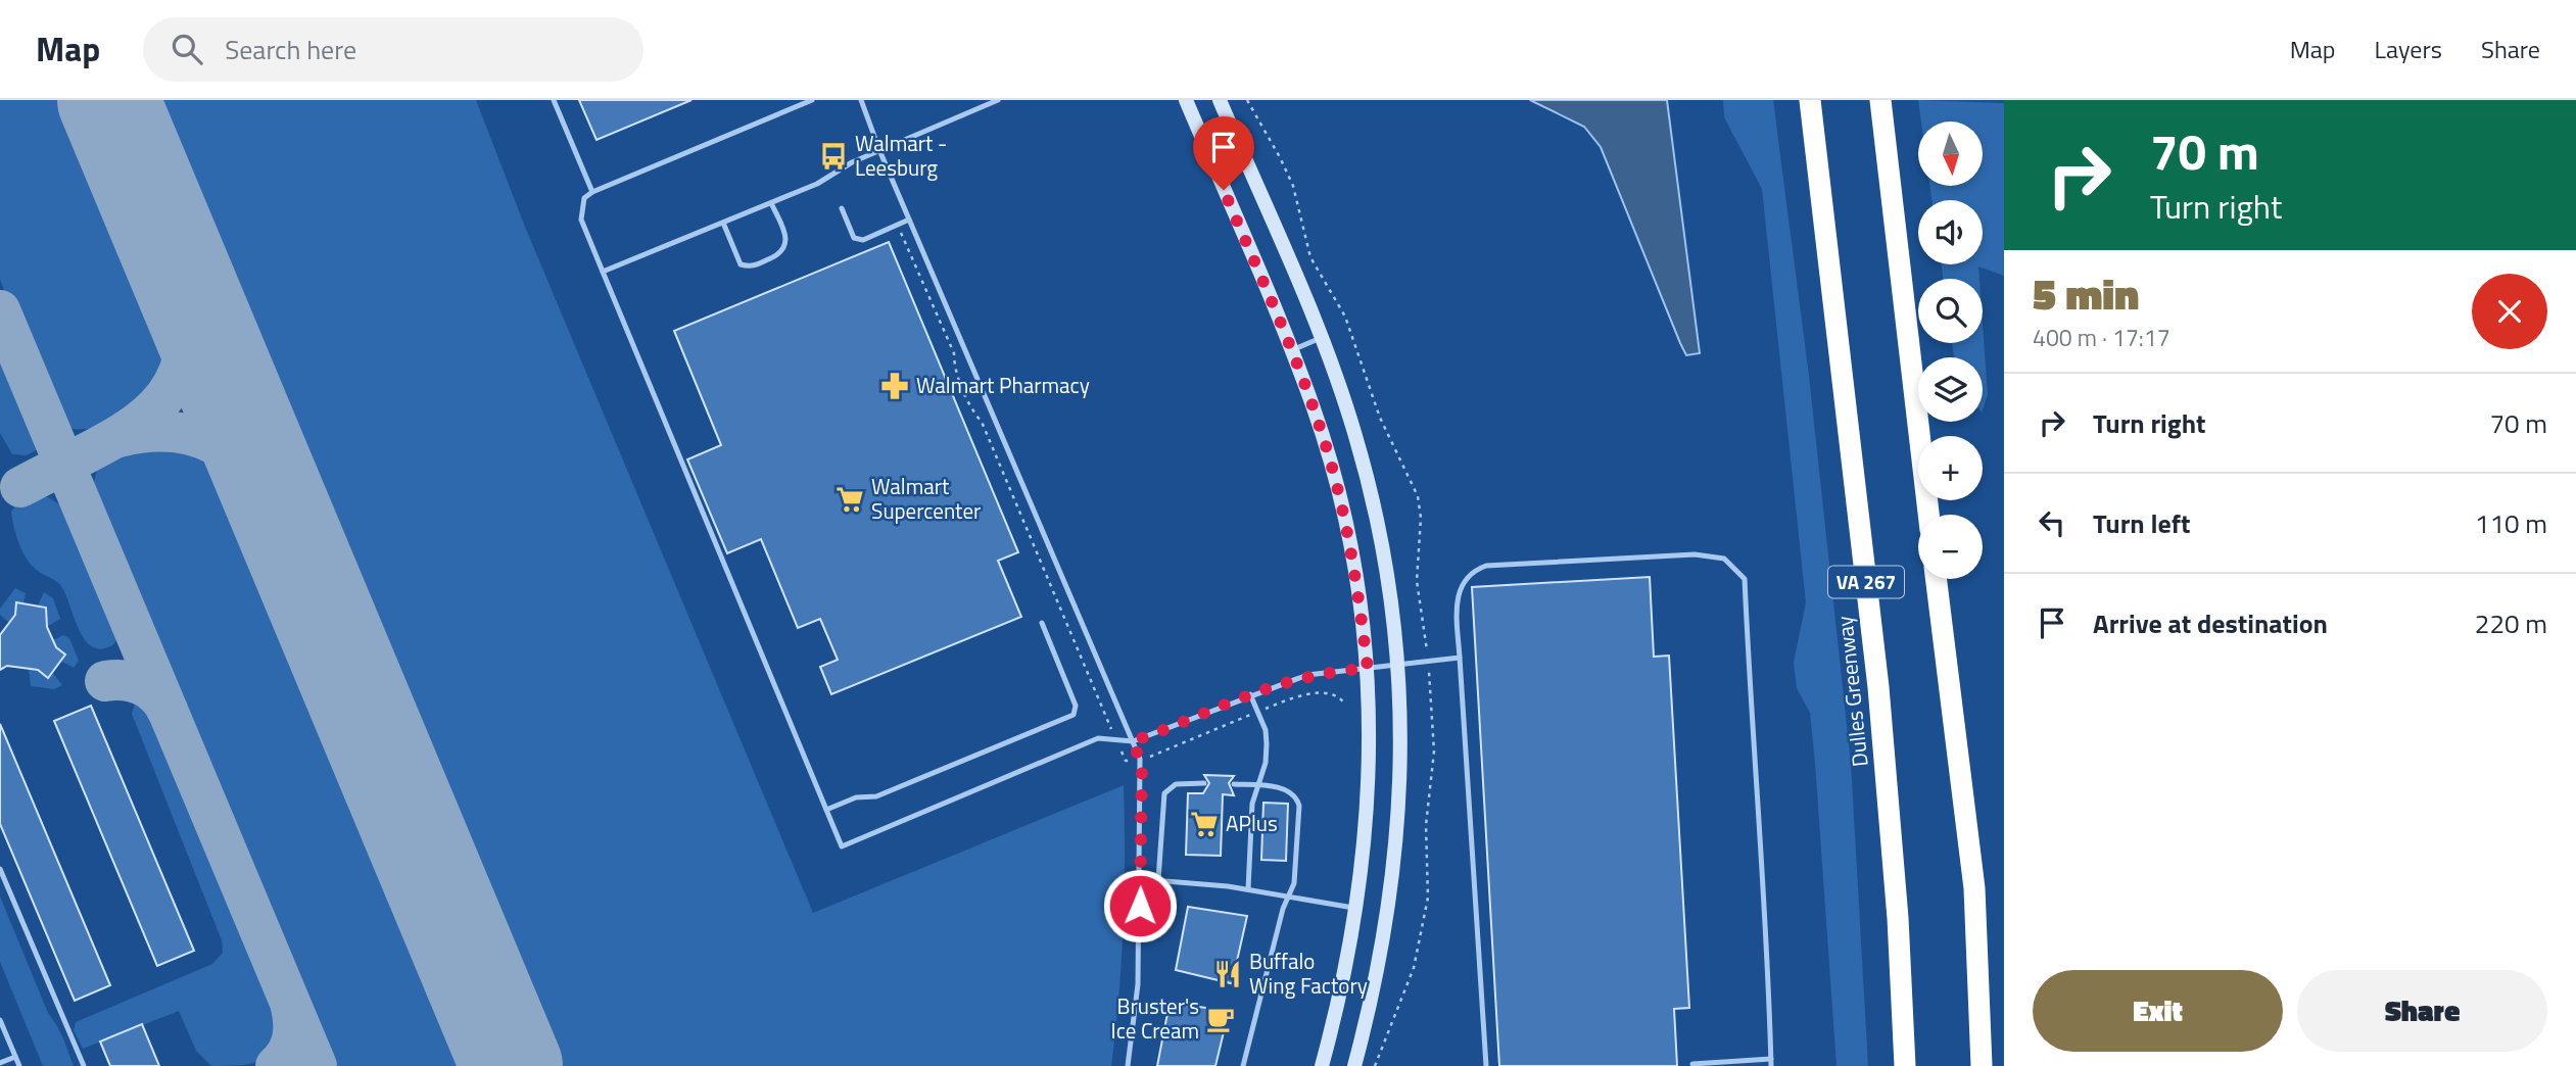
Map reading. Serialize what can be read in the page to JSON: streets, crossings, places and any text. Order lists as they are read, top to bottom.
{
  "streets": {
    "highway": ["VA 267", "Dulles Greenway"]
  },
  "places": {
    "bus stop": ["Walmart - Leesburg"],
    "pharmacy": ["Walmart Pharmacy"],
    "supermarket": ["Walmart Supercenter", "APlus"],
    "restaurant": ["Buffalo Wing Factory"],
    "cafe": ["Bruster's Ice Cream"]
  },
  "north": "bottom",
  "page": {
    "header": "Map",
    "search": "Search here",
    "nav": ["Map", "Layers", "Share"],
    "turn": ["70 m", "Turn right"],
    "map_buttons": ["+", "−"],
    "heading": ["5 min", "400 m · 17:17"],
    "list": [
      {
        "name": "Turn right",
        "value": "70 m"
      },
      {
        "name": "Turn left",
        "value": "110 m"
      },
      {
        "name": "Arrive at destination",
        "value": "220 m"
      }
    ],
    "buttons": ["Exit", "Share"]
  }
}
